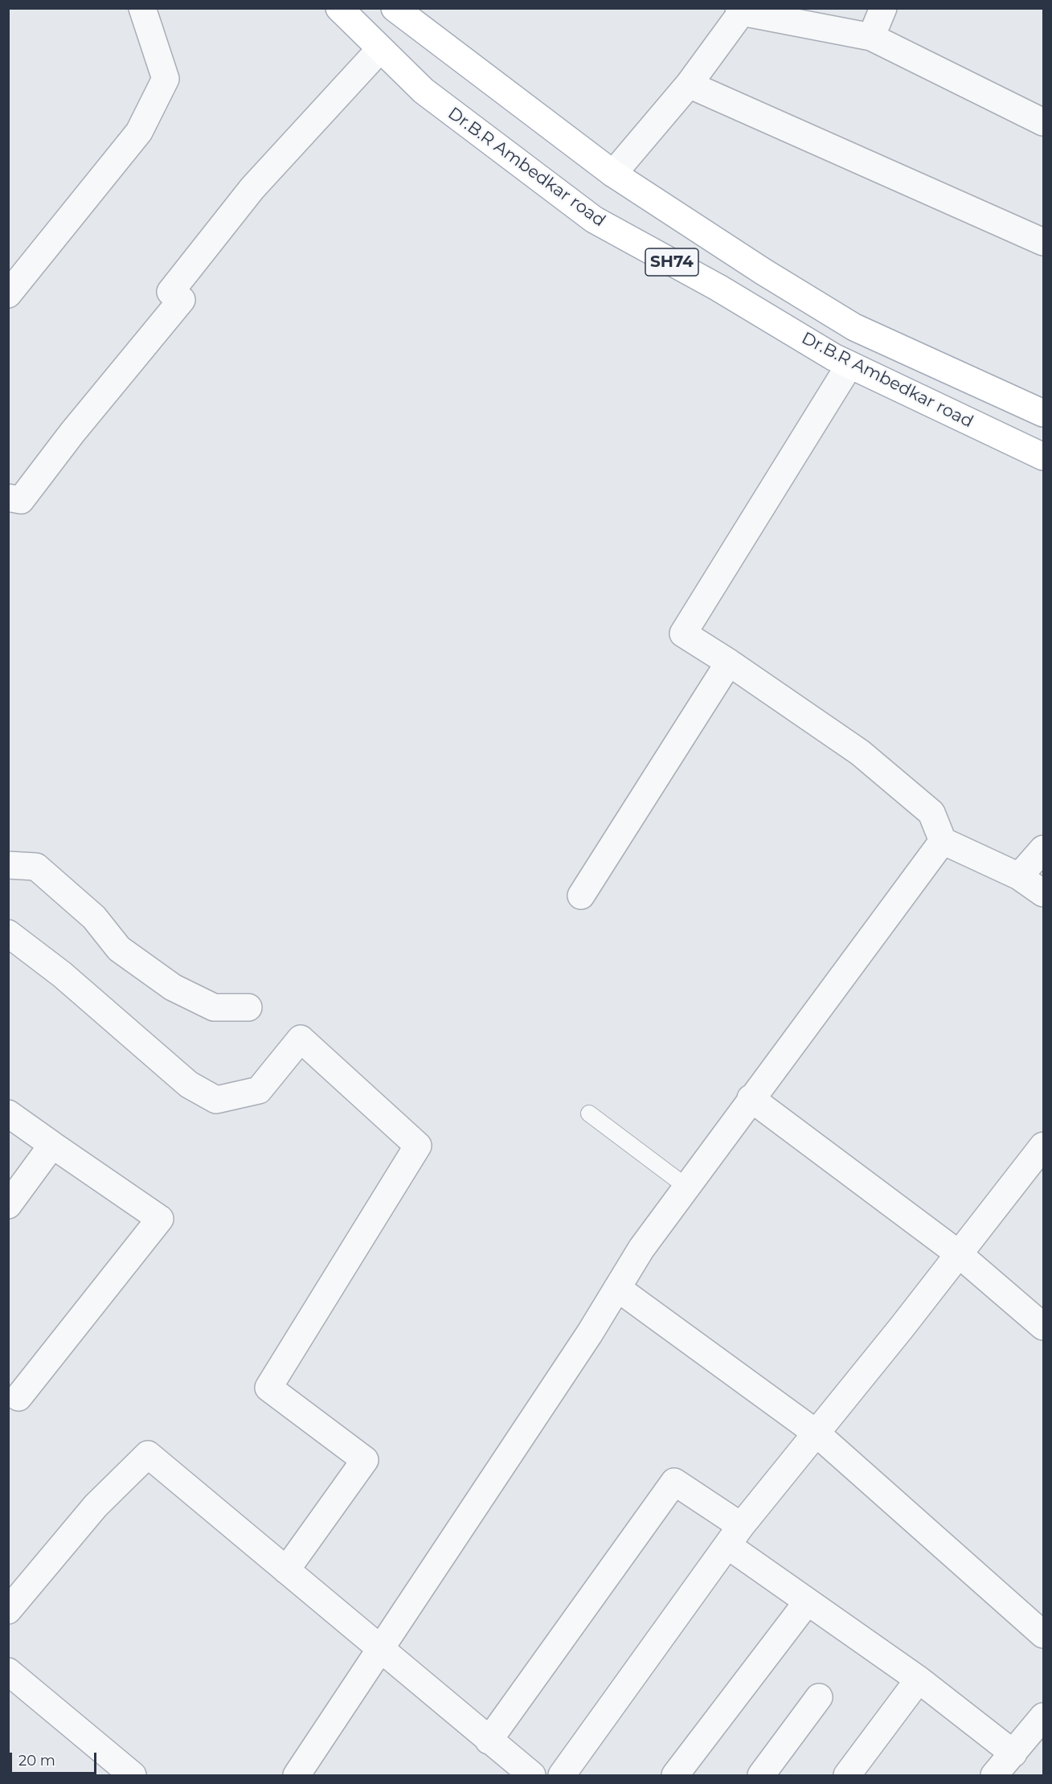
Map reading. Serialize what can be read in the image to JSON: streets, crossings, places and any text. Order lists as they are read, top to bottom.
{
  "streets": {
    "main road": ["Dr.B.R Ambedkar road", "SH74"]
  },
  "scale_bar": "20 m"
}
